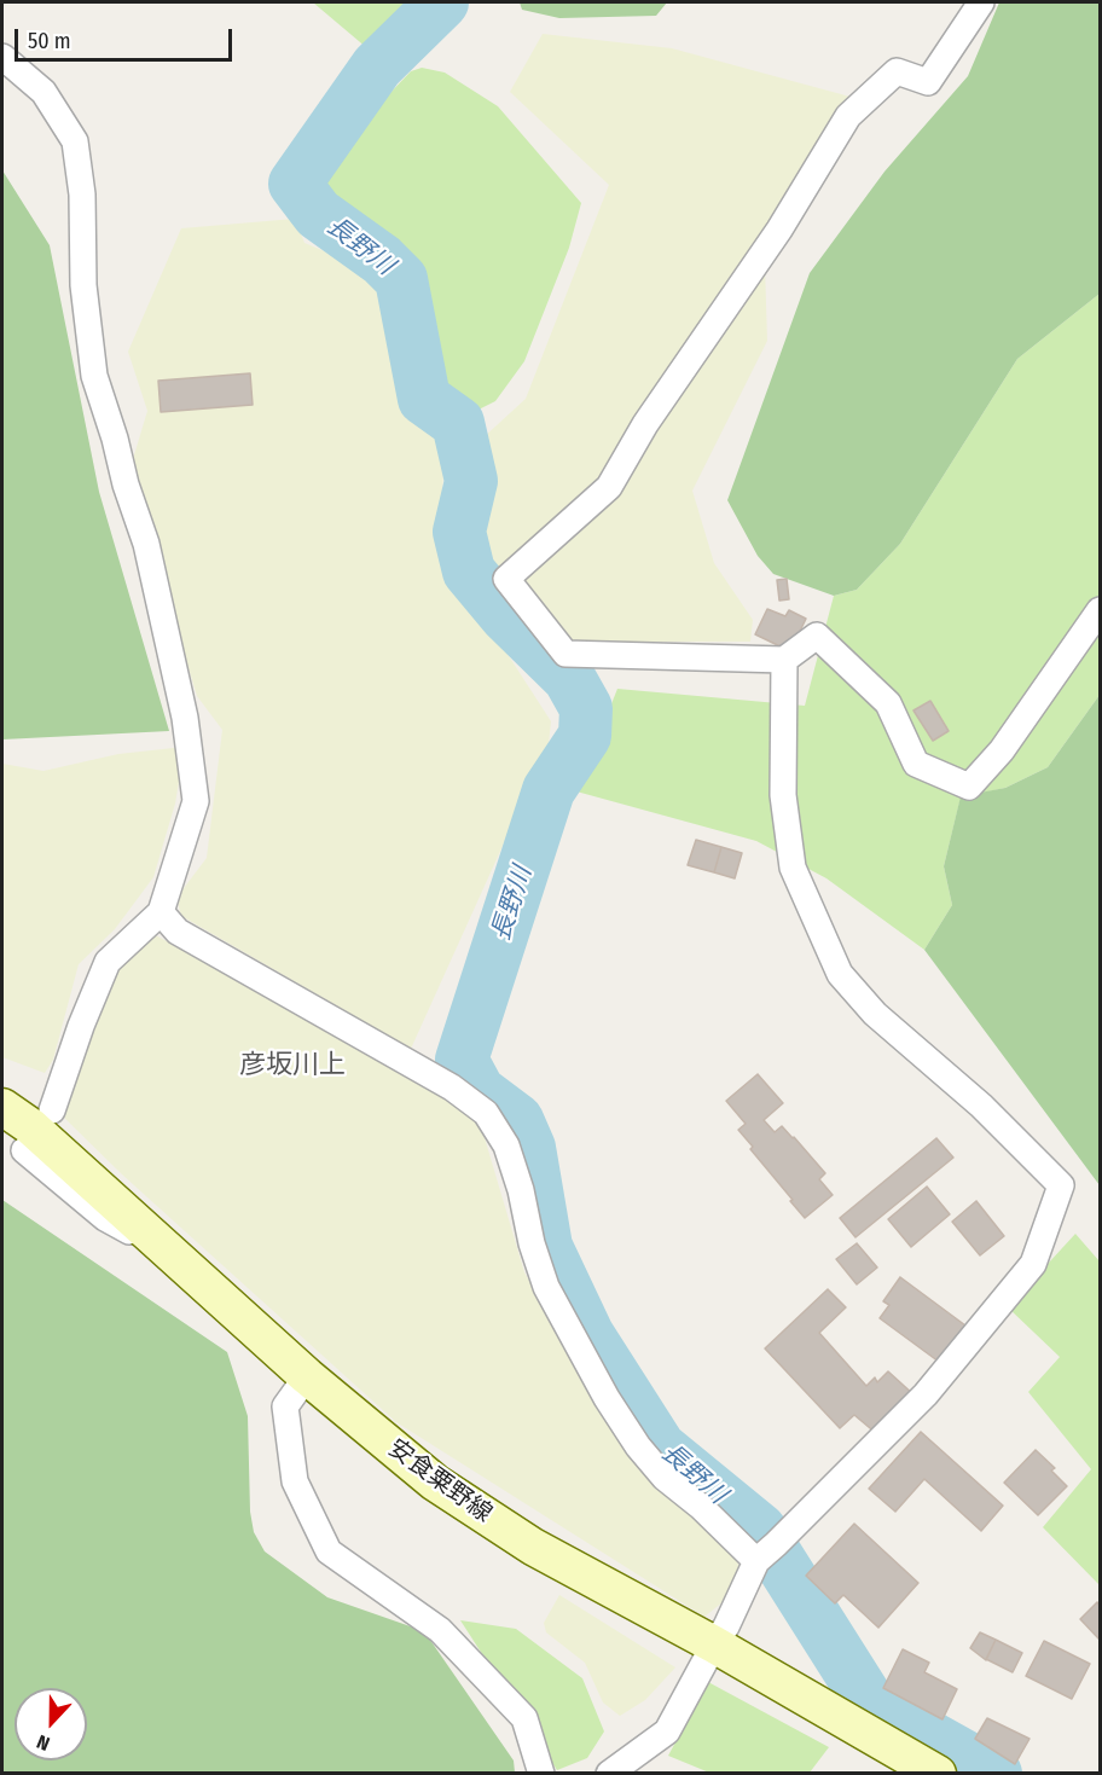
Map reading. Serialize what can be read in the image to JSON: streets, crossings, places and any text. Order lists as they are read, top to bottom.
{
  "streets": {
    "main road": ["安食粟野線"]
  },
  "districts": ["彦坂川上"],
  "water": ["長野川"],
  "scale_bar": "50 m",
  "north": "bottom"
}
